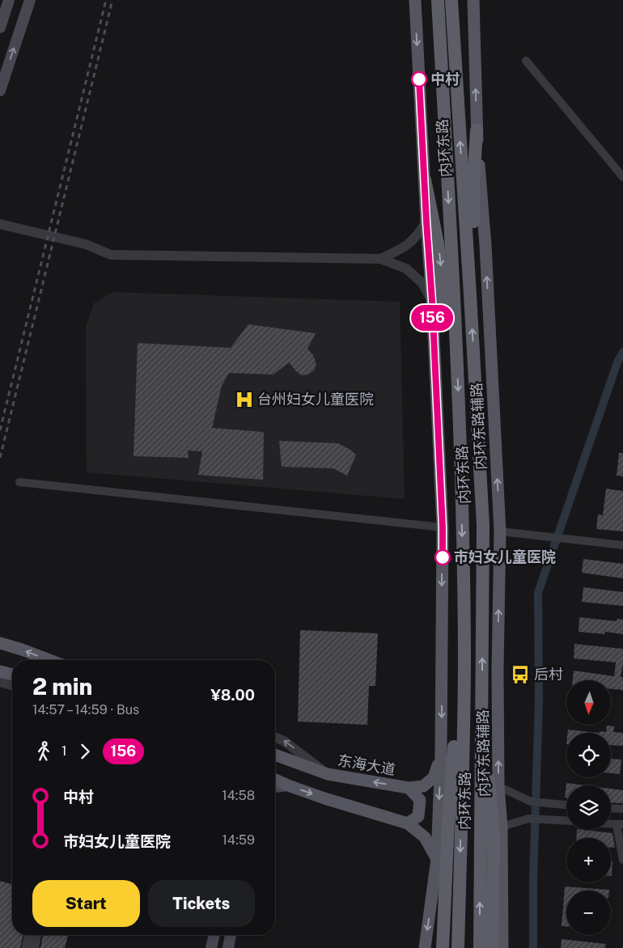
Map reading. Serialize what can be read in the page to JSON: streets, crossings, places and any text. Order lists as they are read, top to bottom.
{
  "streets": {
    "highway": ["内环东路"],
    "main road": ["内环东路辅路", "东海大道"]
  },
  "places": {
    "other": ["中村", "市妇女儿童医院"],
    "hospital": ["台州妇女儿童医院"],
    "bus stop": ["后村"]
  },
  "lines": ["bus line 156"],
  "north": "bottom",
  "page": {
    "on_map": "156",
    "heading": ["2 min", "14:57 – 14:59 · Bus", "¥8.00"],
    "map_buttons": ["+", "−"],
    "legs": ["1", "156"],
    "list": [
      {
        "name": "中村",
        "value": "14:58"
      },
      {
        "name": "市妇女儿童医院",
        "value": "14:59"
      }
    ],
    "buttons": ["Start", "Tickets"]
  }
}
